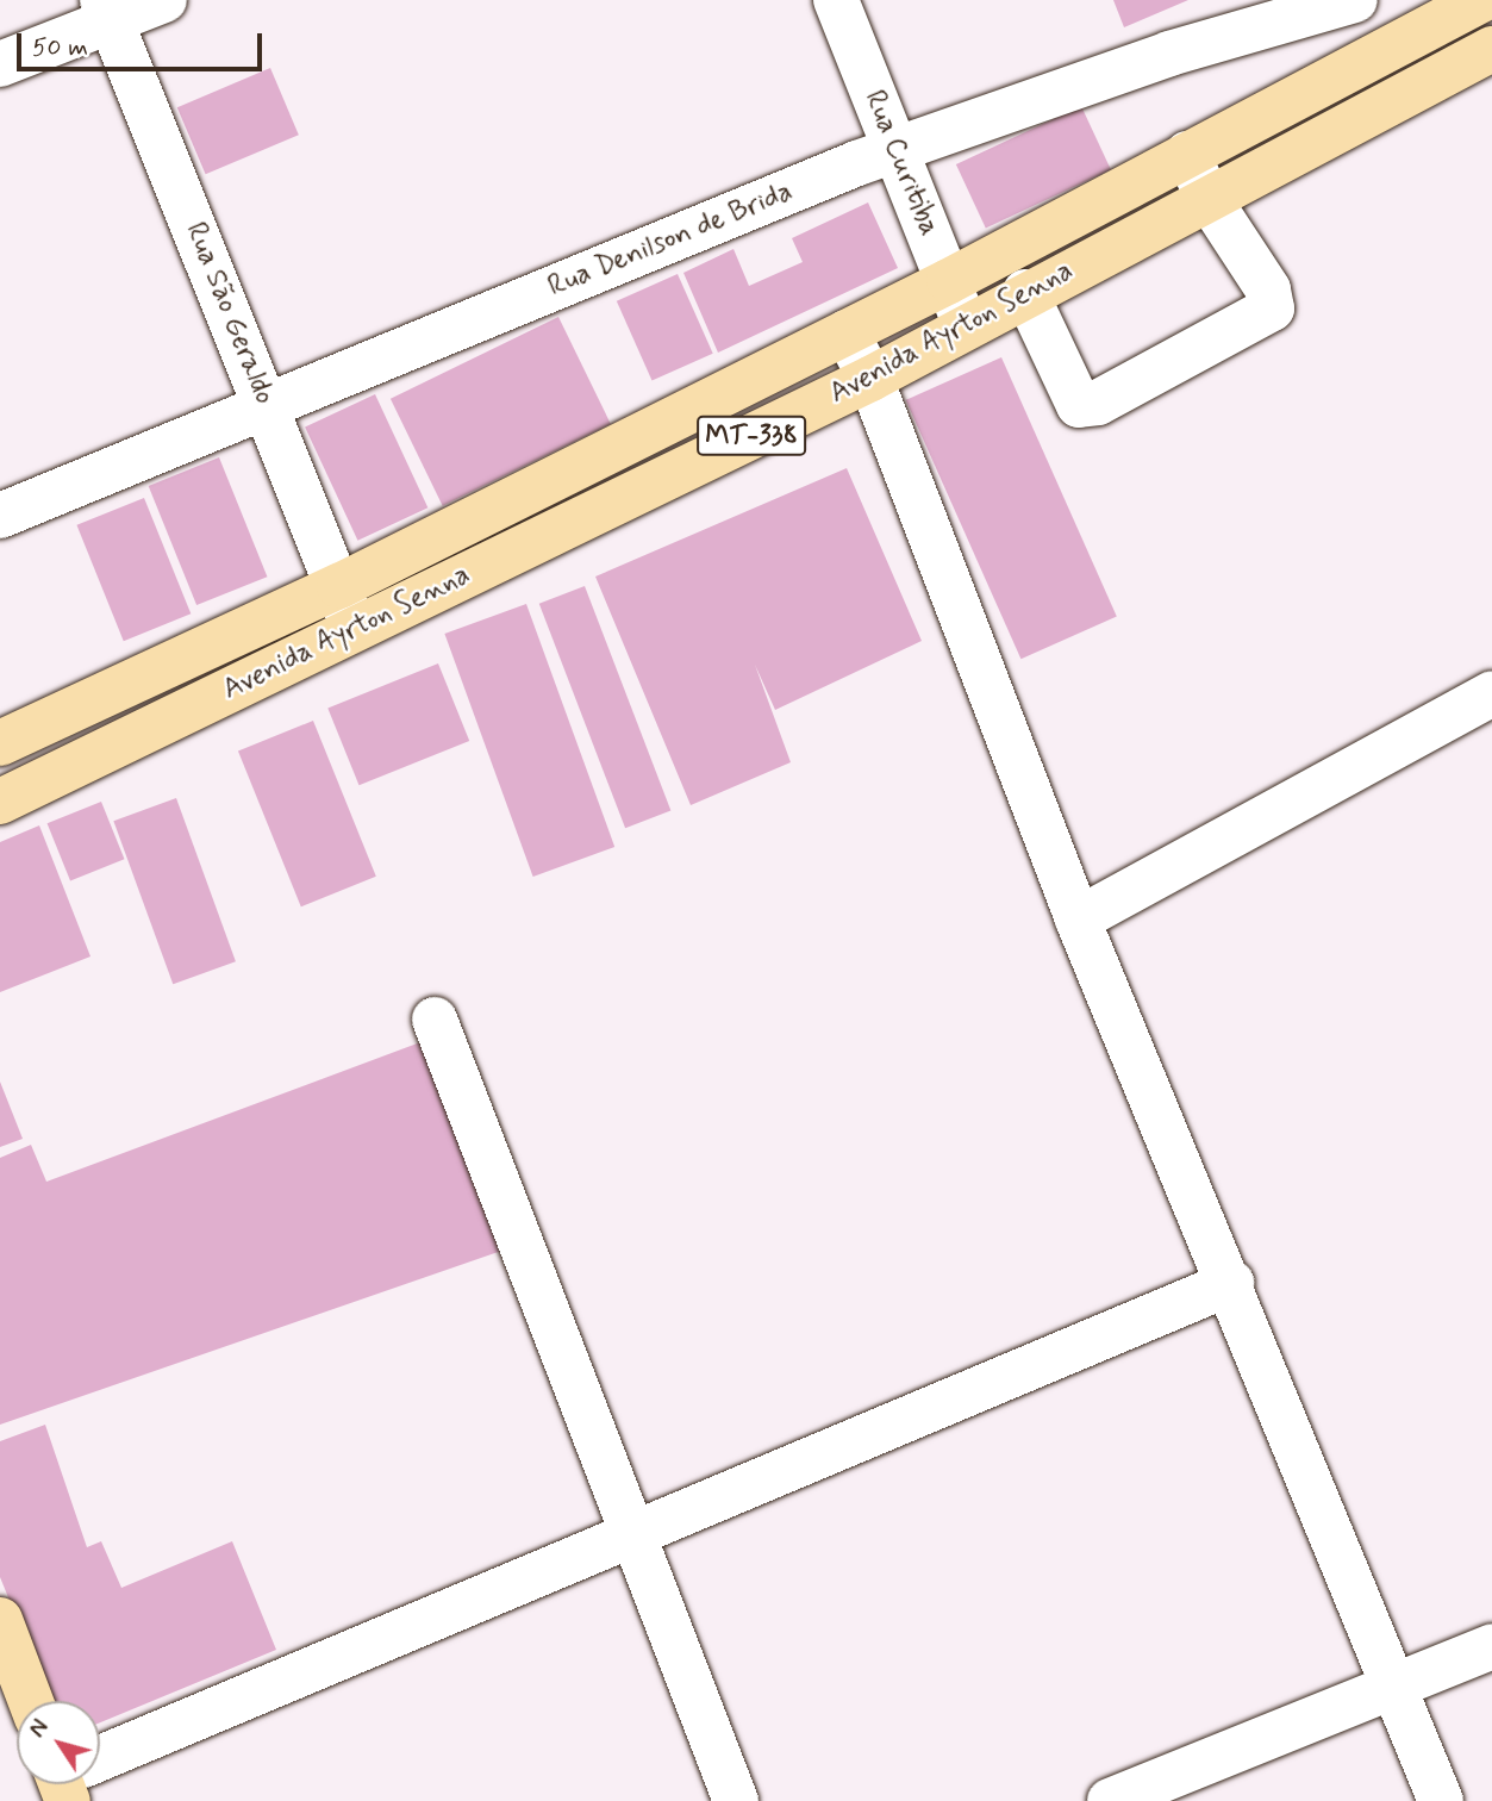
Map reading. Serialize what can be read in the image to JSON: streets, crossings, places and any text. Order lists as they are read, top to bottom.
{
  "streets": {
    "main road": ["Avenida Ayrton Senna", "MT-338"],
    "street": ["Rua Curitiba", "Rua Denilson de Brida", "Rua São Geraldo"]
  },
  "crossings": [
    ["Rua Curitiba", "Rua Denilson de Brida"],
    ["Rua Curitiba", "Avenida Ayrton Senna"],
    ["Rua Denilson de Brida", "Rua São Geraldo"],
    ["Rua São Geraldo", "Avenida Ayrton Senna"]
  ],
  "scale_bar": "50 m",
  "north": "top left"
}
